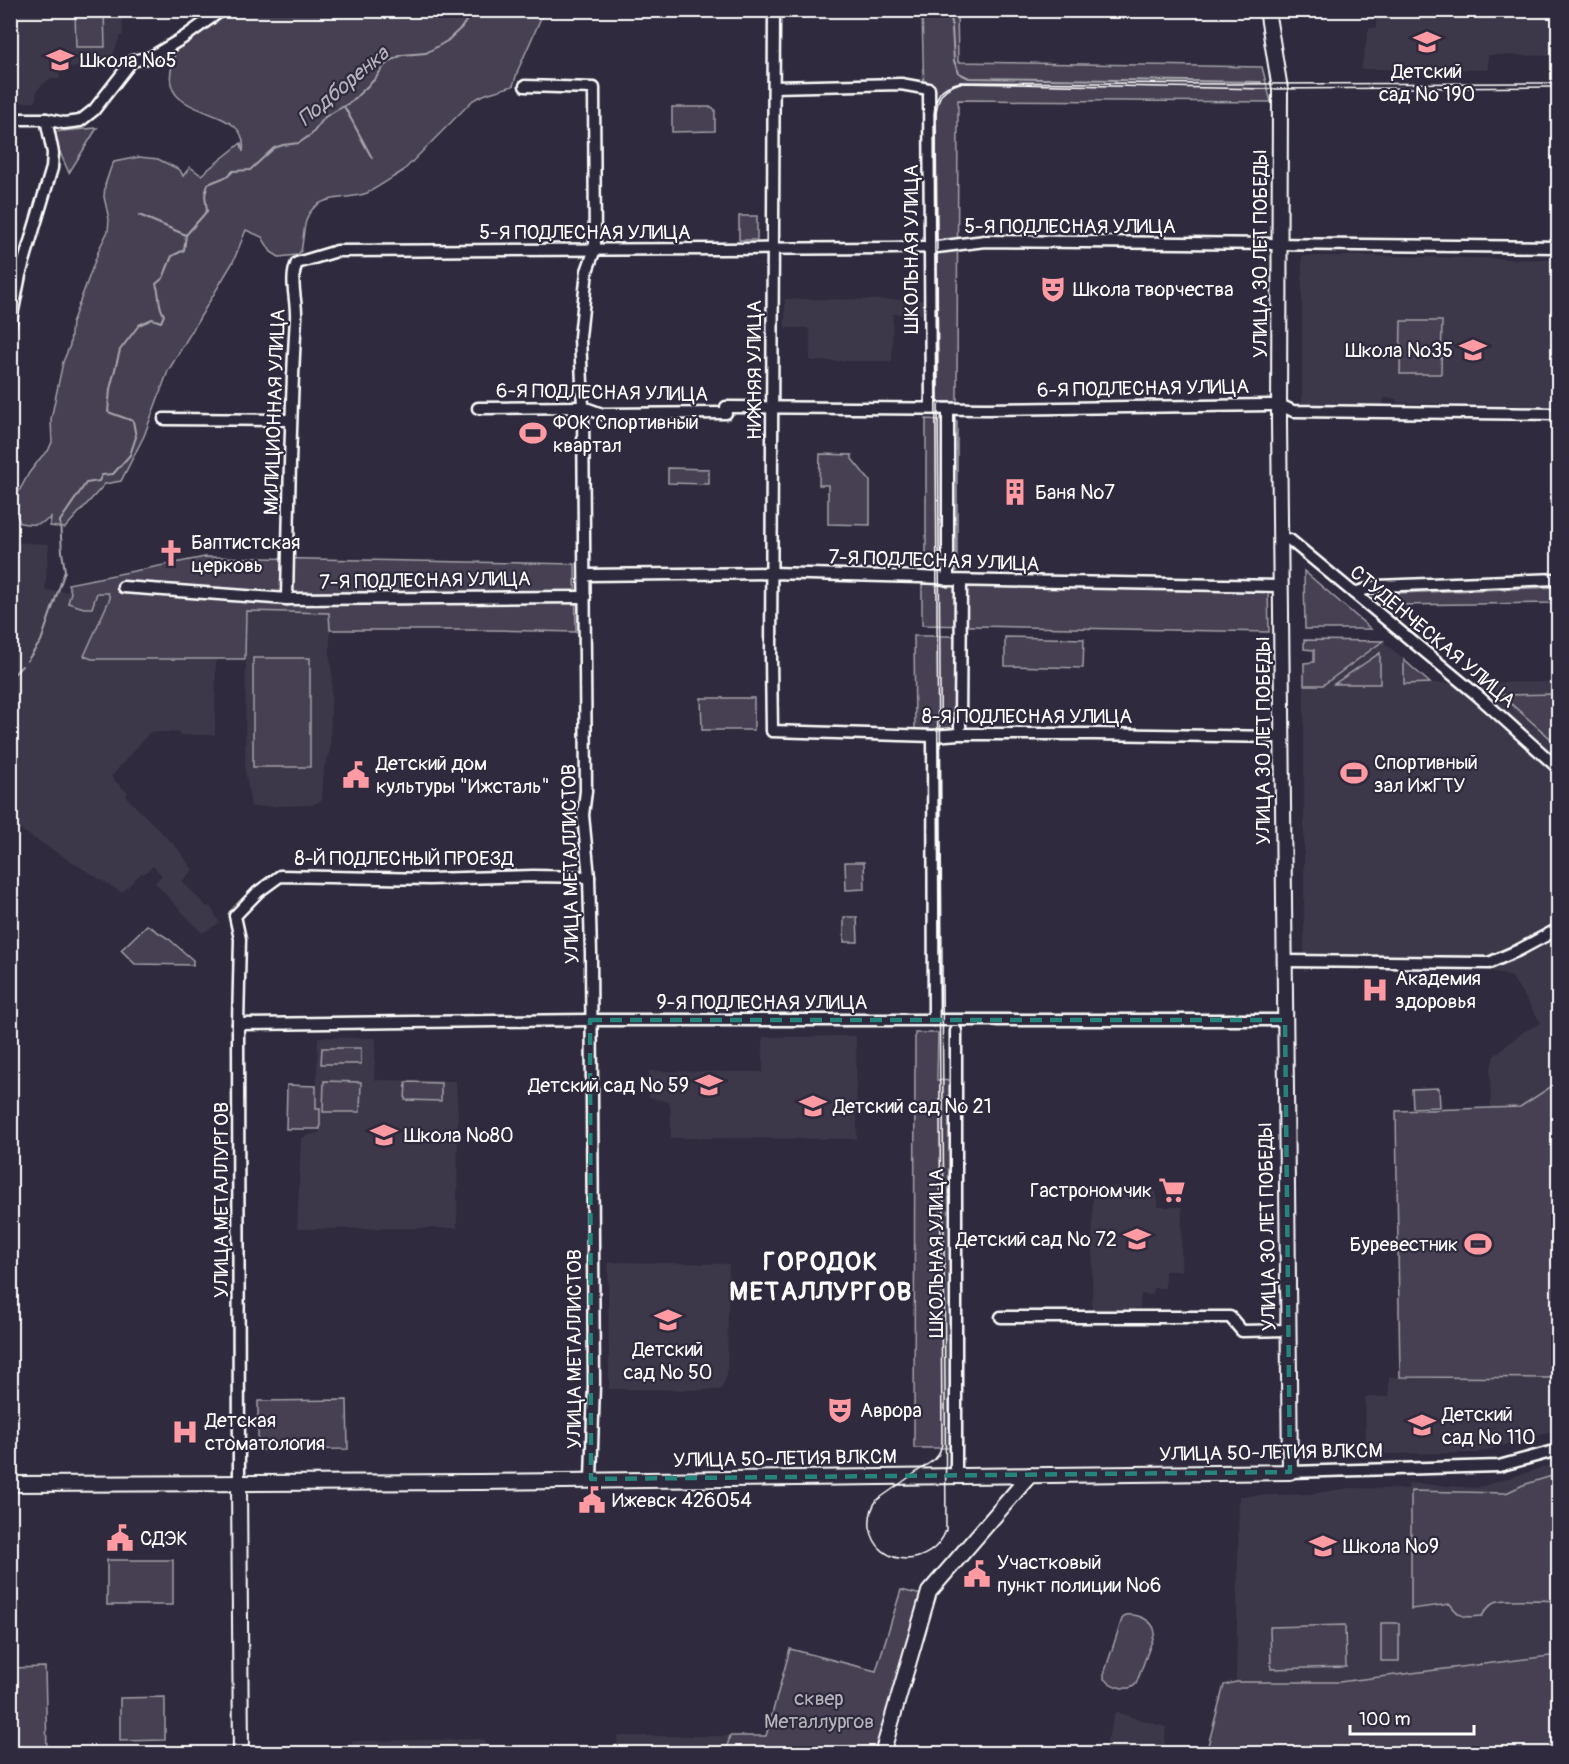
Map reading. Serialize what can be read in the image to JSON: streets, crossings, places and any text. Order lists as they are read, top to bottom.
{
  "streets": {
    "main road": ["УЛИЦА 30 ЛЕТ ПОБЕДЫ", "УЛИЦА 50-ЛЕТИЯ ВЛКСМ"],
    "street": [
      "5-Я ПОДЛЕСНАЯ УЛИЦА",
      "ШКОЛЬНАЯ УЛИЦА",
      "НИЖНЯЯ УЛИЦА",
      "6-Я ПОДЛЕСНАЯ УЛИЦА",
      "МИЛИЦИОННАЯ УЛИЦА",
      "7-Я ПОДЛЕСНАЯ УЛИЦА",
      "СТУДЕНЧЕСКАЯ УЛИЦА",
      "8-Я ПОДЛЕСНАЯ УЛИЦА",
      "8-Й ПОДЛЕСНЫЙ ПРОЕЗД",
      "УЛИЦА МЕТАЛЛИСТОВ",
      "9-Я ПОДЛЕСНАЯ УЛИЦА",
      "УЛИЦА МЕТАЛЛУРГОВ"
    ]
  },
  "crossings": [
    ["5-Я ПОДЛЕСНАЯ УЛИЦА", "ШКОЛЬНАЯ УЛИЦА"],
    ["5-Я ПОДЛЕСНАЯ УЛИЦА", "УЛИЦА 30 ЛЕТ ПОБЕДЫ"],
    ["5-Я ПОДЛЕСНАЯ УЛИЦА", "НИЖНЯЯ УЛИЦА"],
    ["5-Я ПОДЛЕСНАЯ УЛИЦА", "МИЛИЦИОННАЯ УЛИЦА"],
    ["5-Я ПОДЛЕСНАЯ УЛИЦА", "УЛИЦА МЕТАЛЛИСТОВ"],
    ["ШКОЛЬНАЯ УЛИЦА", "НИЖНЯЯ УЛИЦА"],
    ["ШКОЛЬНАЯ УЛИЦА", "6-Я ПОДЛЕСНАЯ УЛИЦА"],
    ["ШКОЛЬНАЯ УЛИЦА", "УЛИЦА 50-ЛЕТИЯ ВЛКСМ"],
    ["УЛИЦА 30 ЛЕТ ПОБЕДЫ", "6-Я ПОДЛЕСНАЯ УЛИЦА"],
    ["УЛИЦА 30 ЛЕТ ПОБЕДЫ", "7-Я ПОДЛЕСНАЯ УЛИЦА"],
    ["УЛИЦА 30 ЛЕТ ПОБЕДЫ", "СТУДЕНЧЕСКАЯ УЛИЦА"],
    ["УЛИЦА 30 ЛЕТ ПОБЕДЫ", "8-Я ПОДЛЕСНАЯ УЛИЦА"],
    ["УЛИЦА 30 ЛЕТ ПОБЕДЫ", "9-Я ПОДЛЕСНАЯ УЛИЦА"],
    ["УЛИЦА 30 ЛЕТ ПОБЕДЫ", "УЛИЦА 50-ЛЕТИЯ ВЛКСМ"],
    ["НИЖНЯЯ УЛИЦА", "6-Я ПОДЛЕСНАЯ УЛИЦА"],
    ["НИЖНЯЯ УЛИЦА", "7-Я ПОДЛЕСНАЯ УЛИЦА"],
    ["НИЖНЯЯ УЛИЦА", "8-Я ПОДЛЕСНАЯ УЛИЦА"],
    ["6-Я ПОДЛЕСНАЯ УЛИЦА", "УЛИЦА МЕТАЛЛИСТОВ"],
    ["МИЛИЦИОННАЯ УЛИЦА", "7-Я ПОДЛЕСНАЯ УЛИЦА"],
    ["7-Я ПОДЛЕСНАЯ УЛИЦА", "УЛИЦА МЕТАЛЛИСТОВ"],
    ["8-Й ПОДЛЕСНЫЙ ПРОЕЗД", "УЛИЦА МЕТАЛЛИСТОВ"],
    ["8-Й ПОДЛЕСНЫЙ ПРОЕЗД", "УЛИЦА МЕТАЛЛУРГОВ"],
    ["УЛИЦА МЕТАЛЛИСТОВ", "9-Я ПОДЛЕСНАЯ УЛИЦА"],
    ["УЛИЦА МЕТАЛЛИСТОВ", "УЛИЦА 50-ЛЕТИЯ ВЛКСМ"],
    ["9-Я ПОДЛЕСНАЯ УЛИЦА", "УЛИЦА МЕТАЛЛУРГОВ"],
    ["УЛИЦА МЕТАЛЛУРГОВ", "УЛИЦА 50-ЛЕТИЯ ВЛКСМ"]
  ],
  "districts": ["ГОРОДОК МЕТАЛЛУРГОВ"],
  "water": ["Подборенка"],
  "parks": ["сквер Металлургов"],
  "places": {
    "school or university": [
      "Детский сад № 190",
      "Школа №5",
      "Школа №35",
      "Детский сад № 59",
      "Детский сад № 21",
      "Школа №80",
      "Детский сад № 72",
      "Детский сад № 50",
      "Детский сад № 110",
      "Школа №9"
    ],
    "theatre": ["Школа творчества", "Аврора"],
    "sports": ["ФОК Спортивный квартал", "Спортивный зал ИжГТУ", "Буревестник"],
    "building": ["Баня №7"],
    "church": ["Баптистская церковь"],
    "public building": [
      "Детский дом культуры \"Ижсталь\"",
      "Ижевск 426054",
      "СДЭК",
      "Участковый пункт полиции №6"
    ],
    "hospital": ["Академия здоровья", "Детская стоматология"],
    "supermarket": ["Гастрономчик"]
  },
  "scale_bar": "100 m"
}
